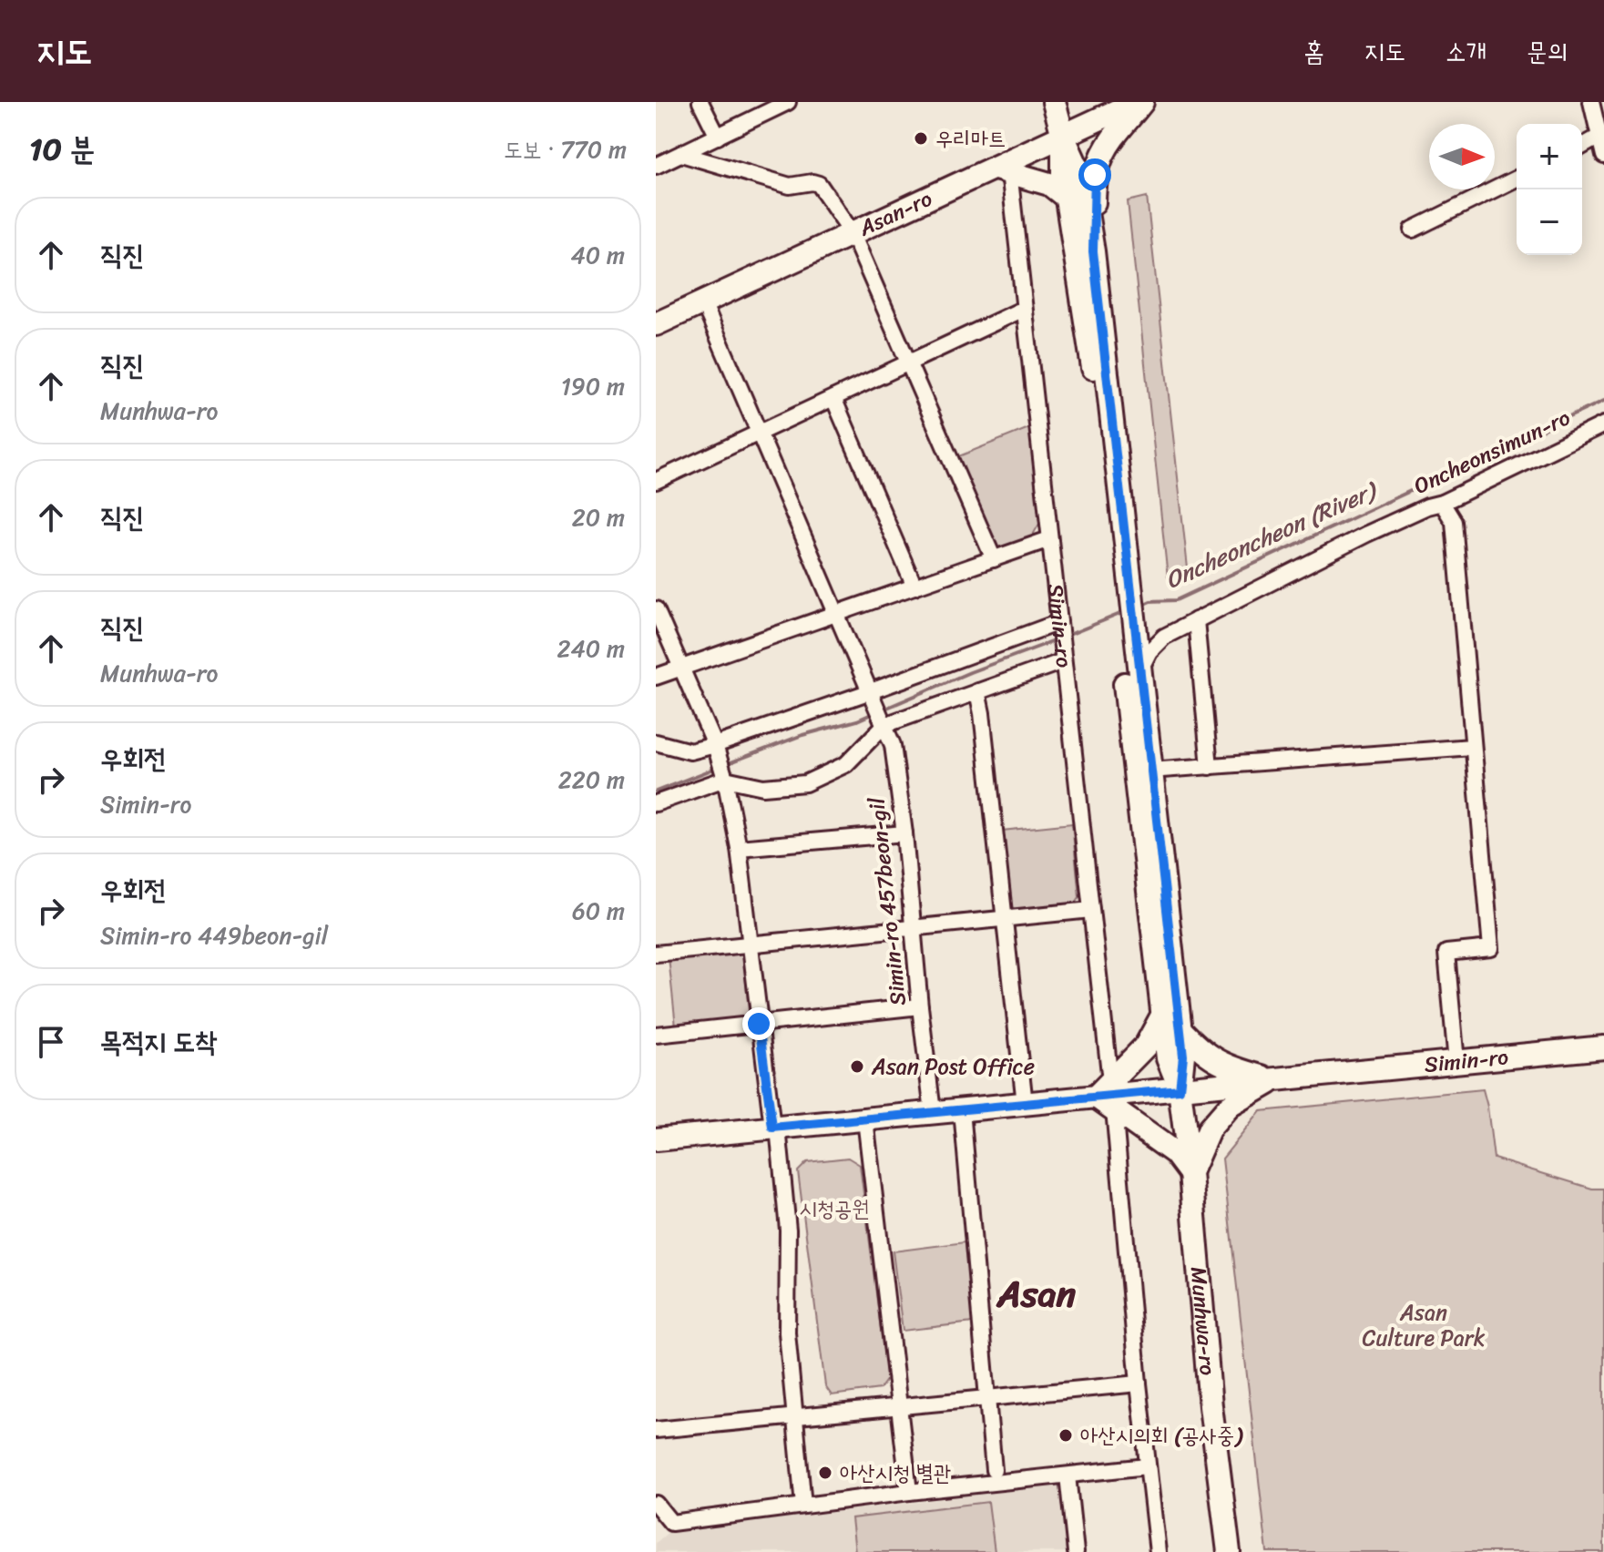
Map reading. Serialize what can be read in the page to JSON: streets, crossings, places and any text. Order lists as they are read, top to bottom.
{
  "streets": {
    "main road": ["Asan-ro", "Simin-ro", "Munhwa-ro"],
    "street": ["Oncheonsimun-ro", "Simin-ro 457beon-gil"]
  },
  "crossings": [
    ["Asan-ro", "Simin-ro"],
    ["Asan-ro", "Simin-ro 457beon-gil"],
    ["Simin-ro", "Simin-ro 457beon-gil"],
    ["Simin-ro", "Munhwa-ro"]
  ],
  "districts": ["Asan"],
  "water": ["Oncheoncheon (River)"],
  "parks": ["시청공원", "Asan Culture Park"],
  "places": [
    "우리마트",
    "Asan Post Office",
    "아산시의회 (공사중)",
    "아산시청 별관"
  ],
  "north": "right",
  "page": {
    "header": "지도",
    "nav": [
      "홈",
      "지도",
      "소개",
      "문의"
    ],
    "heading": ["10 분", "도보 · 770 m"],
    "map_buttons": ["+", "−"],
    "list": [
      ["직진", "40 m"],
      ["직진", "Munhwa-ro", "190 m"],
      ["직진", "20 m"],
      ["직진", "Munhwa-ro", "240 m"],
      ["우회전", "Simin-ro", "220 m"],
      ["우회전", "Simin-ro 449beon-gil", "60 m"],
      "목적지 도착"
    ]
  }
}
